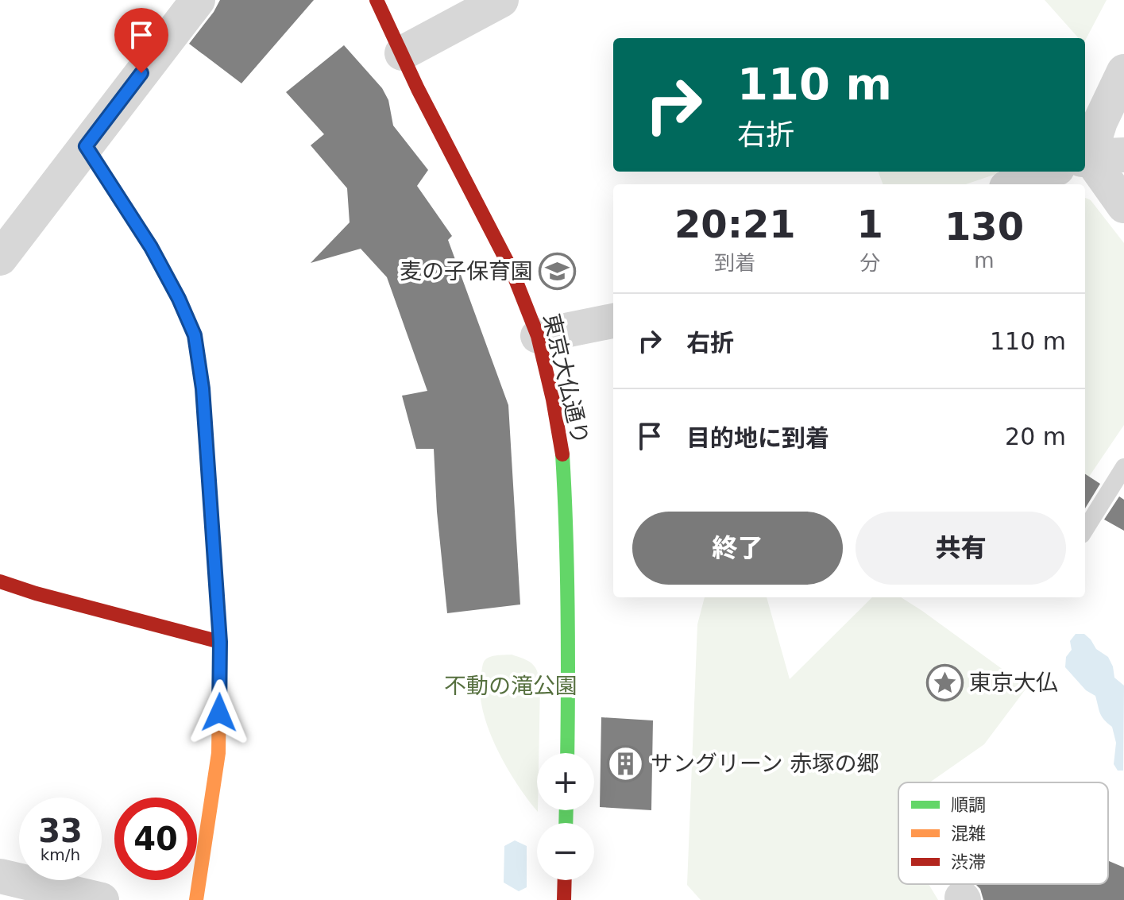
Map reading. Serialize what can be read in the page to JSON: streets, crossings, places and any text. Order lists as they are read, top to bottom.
{
  "streets": {
    "street": ["東京大仏通り"]
  },
  "parks": ["不動の滝公園"],
  "places": {
    "school or university": ["麦の子保育園"],
    "place": ["東京大仏"],
    "building": ["サングリーン 赤塚の郷"]
  },
  "legend": ["順調", "混雑", "渋滞"],
  "page": {
    "turn": ["110 m", "右折"],
    "eta": [
      "20:21",
      "到着",
      "1",
      "分",
      "130",
      "m"
    ],
    "list": [
      {
        "name": "右折",
        "value": "110 m"
      },
      {
        "name": "目的地に到着",
        "value": "20 m"
      }
    ],
    "buttons": ["終了", "共有"],
    "map_buttons": ["+", "−"],
    "speed": "33 km/h",
    "limit": "40"
  }
}
